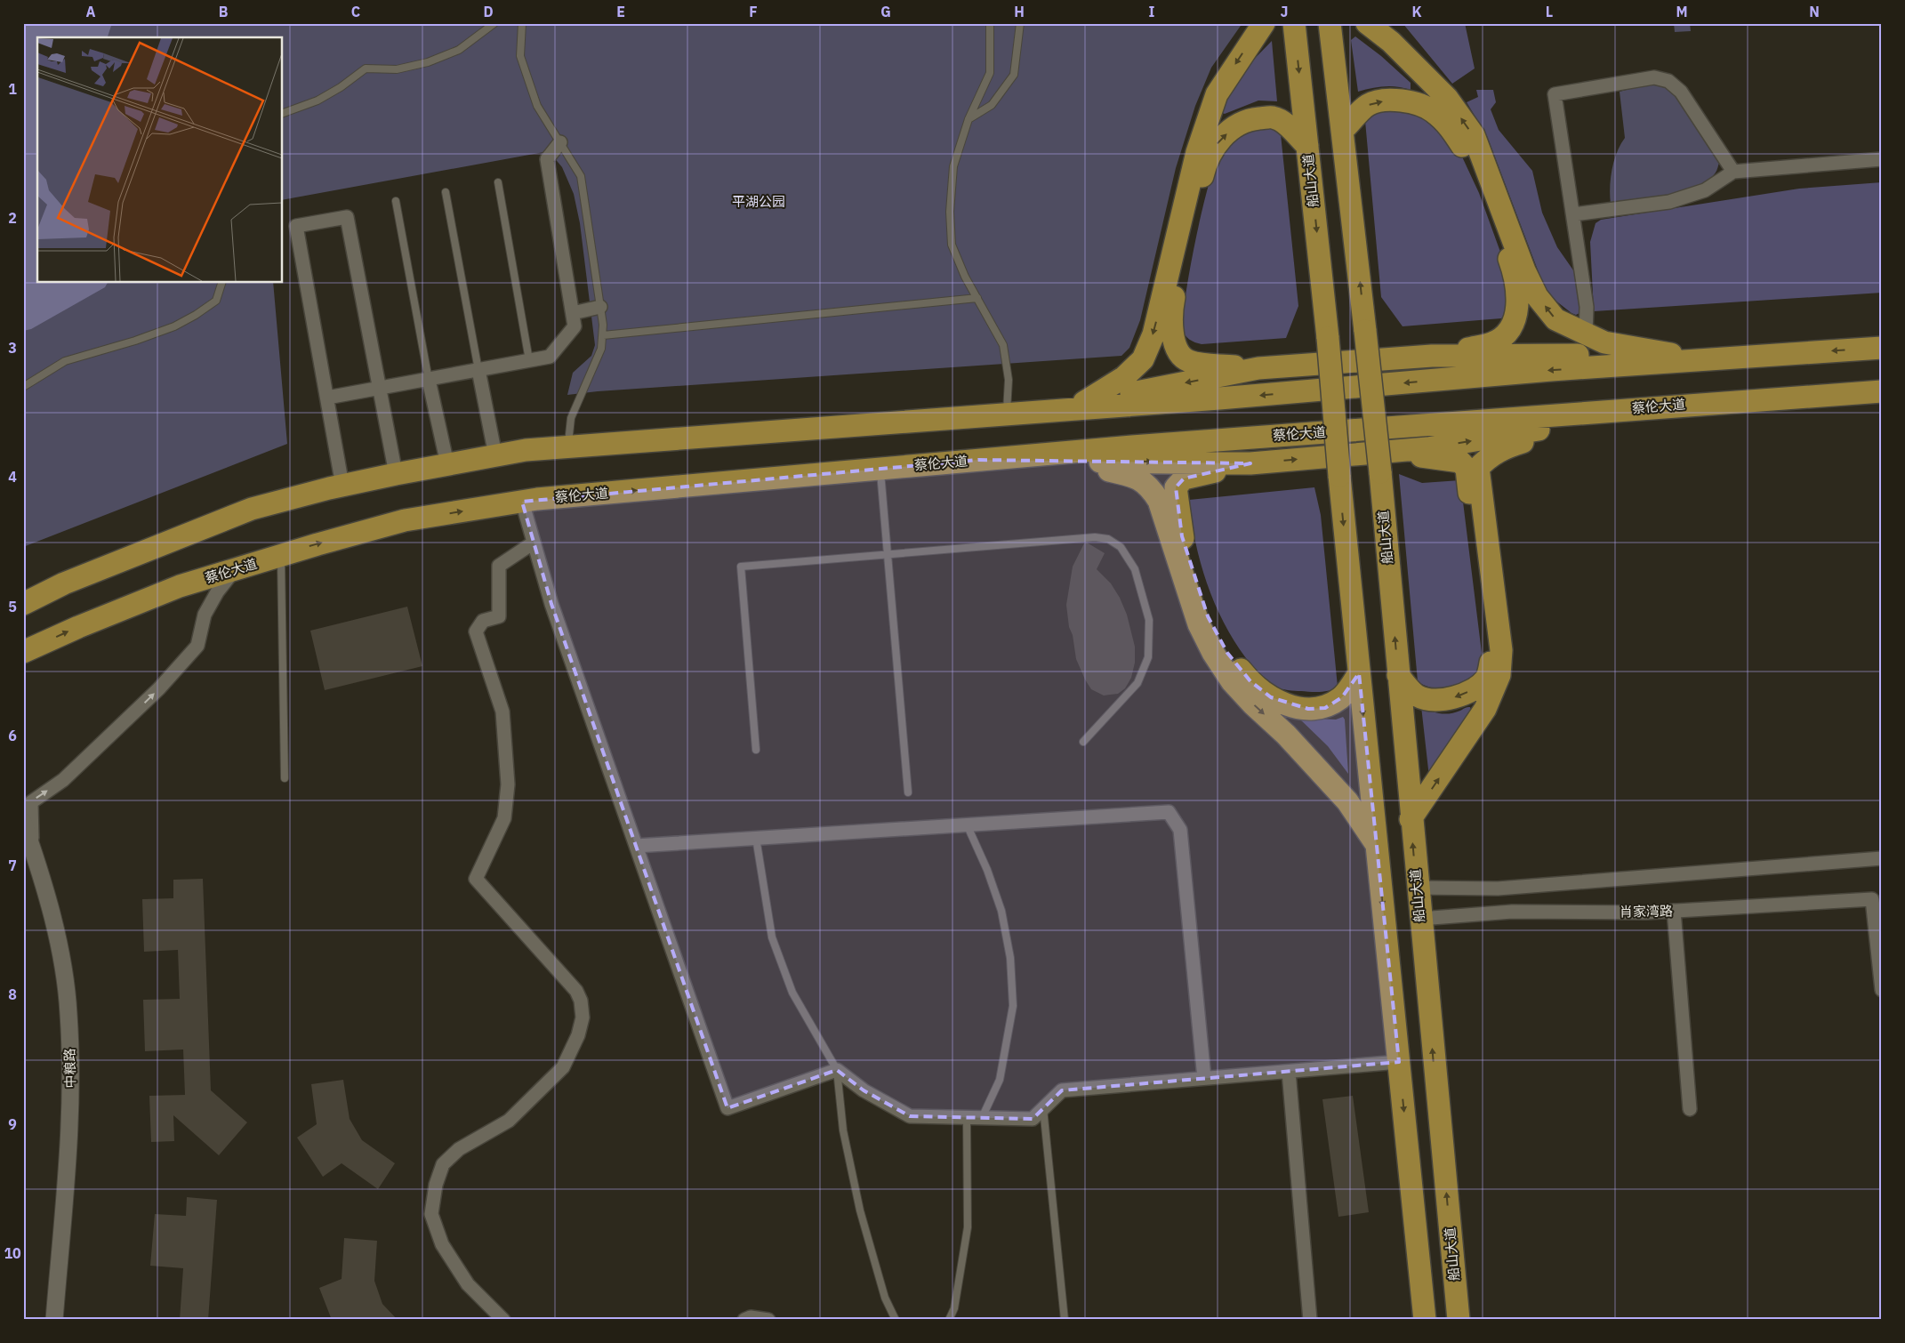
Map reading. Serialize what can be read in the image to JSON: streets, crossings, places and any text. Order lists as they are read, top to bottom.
{
  "streets": {
    "highway": ["船山大道", "蔡伦大道"],
    "street": ["肖家湾路", "中粮路"]
  },
  "crossings": [
    ["船山大道", "肖家湾路"]
  ],
  "parks": ["平湖公园"],
  "grid": {
    "columns": [
      "A",
      "B",
      "C",
      "D",
      "E",
      "F",
      "G",
      "H",
      "I",
      "J",
      "K",
      "L",
      "M",
      "N"
    ],
    "rows": [
      "1",
      "2",
      "3",
      "4",
      "5",
      "6",
      "7",
      "8",
      "9",
      "10"
    ]
  }
}
